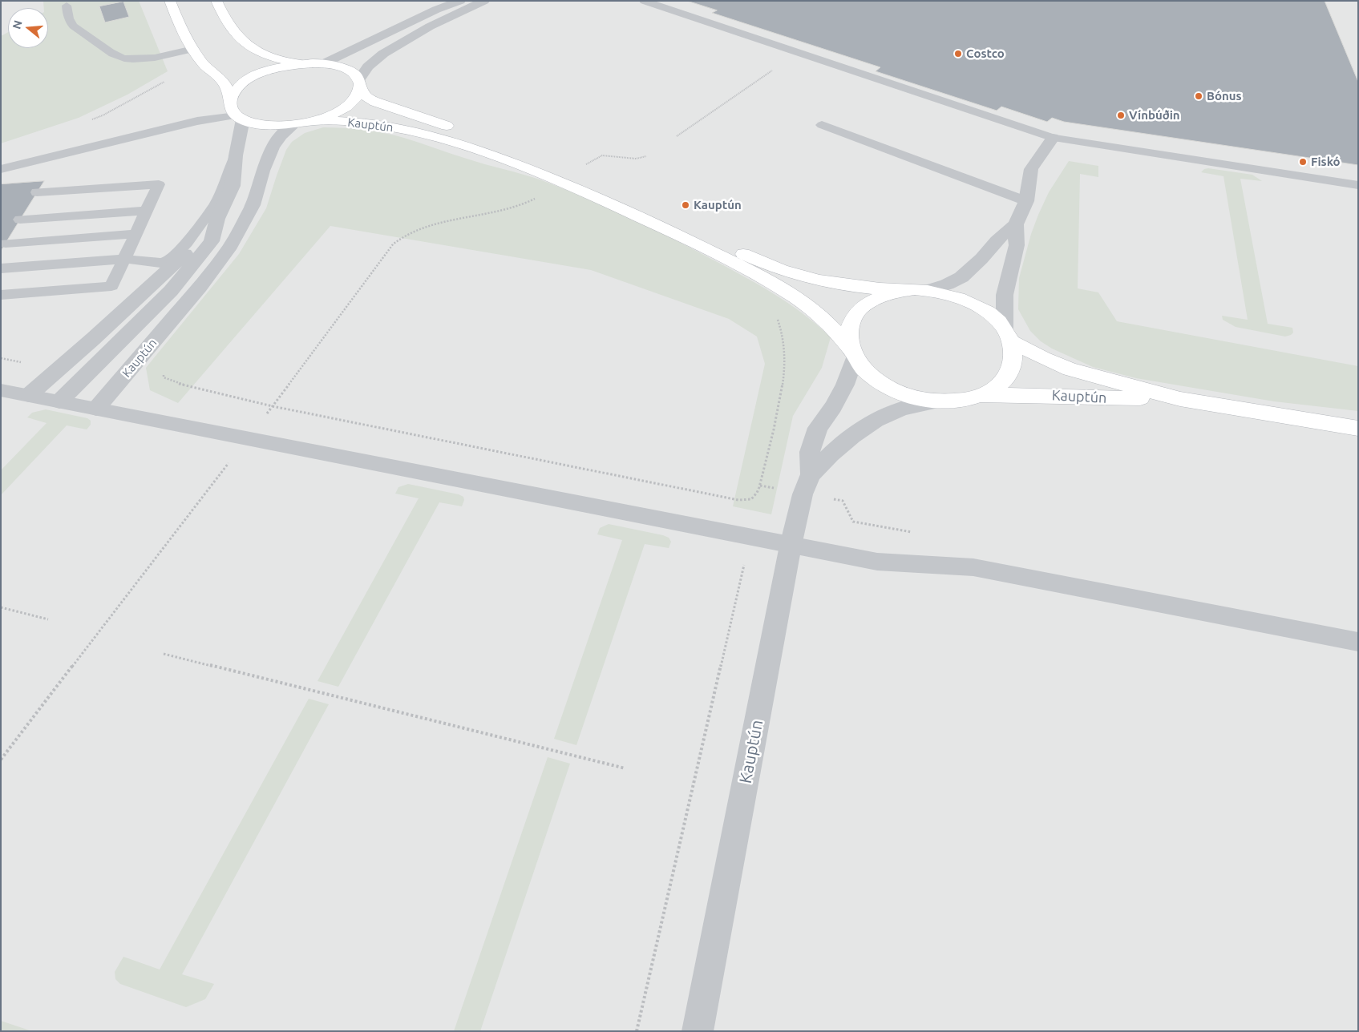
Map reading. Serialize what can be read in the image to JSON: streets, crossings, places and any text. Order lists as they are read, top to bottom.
{
  "streets": {
    "street": ["Kauptún"]
  },
  "places": [
    "Costco",
    "Bónus",
    "Vínbúðin",
    "Fiskó",
    "Kauptún"
  ],
  "north": "left"
}
